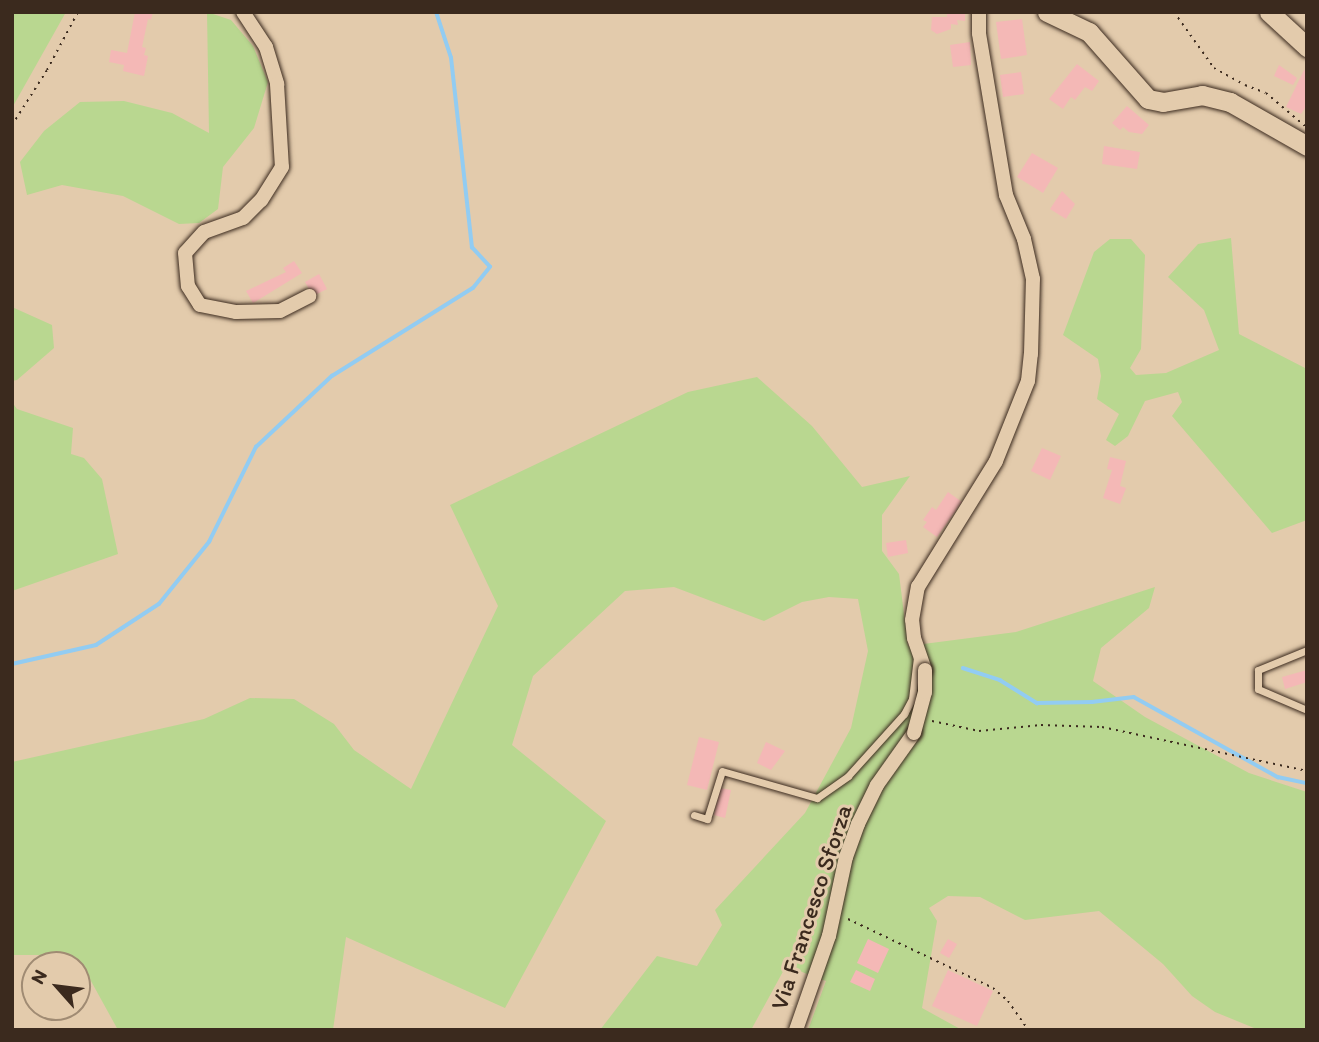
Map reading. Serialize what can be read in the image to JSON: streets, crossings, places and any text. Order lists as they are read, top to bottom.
{
  "streets": {
    "street": ["Via Francesco Sforza"]
  },
  "north": "top left"
}
